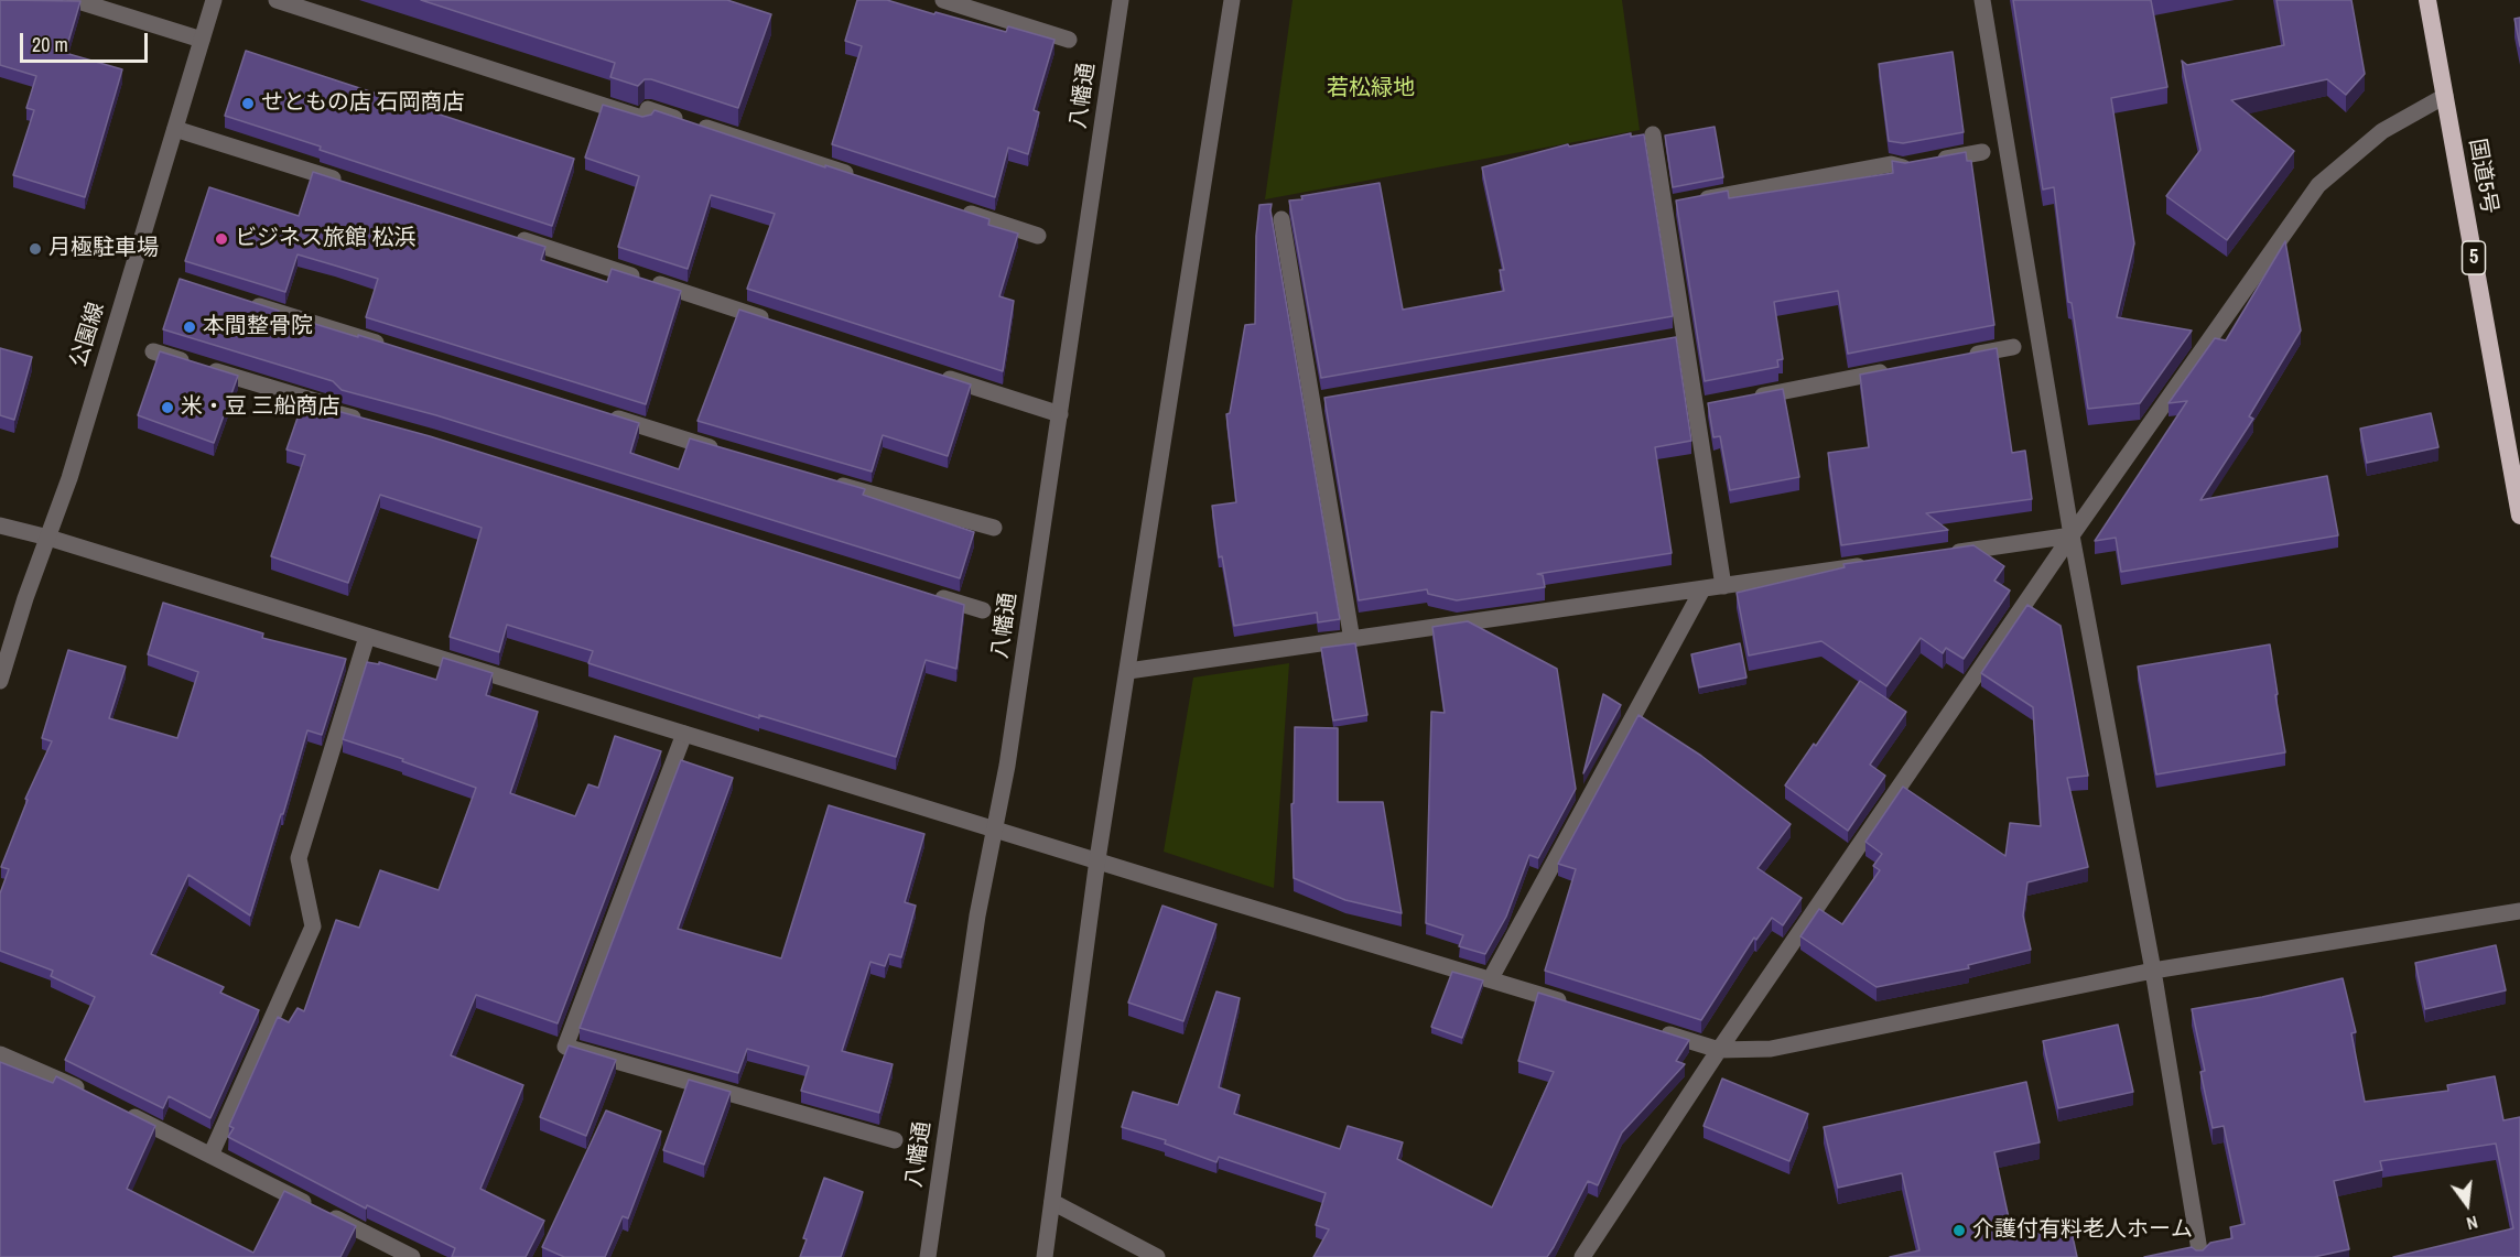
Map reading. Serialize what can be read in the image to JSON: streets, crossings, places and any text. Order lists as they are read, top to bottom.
{
  "streets": {
    "highway": ["国道5号", "5"],
    "street": ["八幡通", "公園線"]
  },
  "parks": ["若松緑地"],
  "places": [
    "せともの店 石岡商店",
    "ビジネス旅館 松浜",
    "月極駐車場",
    "本間整骨院",
    "米・豆 三船商店",
    "介護付有料老人ホーム"
  ],
  "scale_bar": "20 m",
  "north": "bottom"
}
